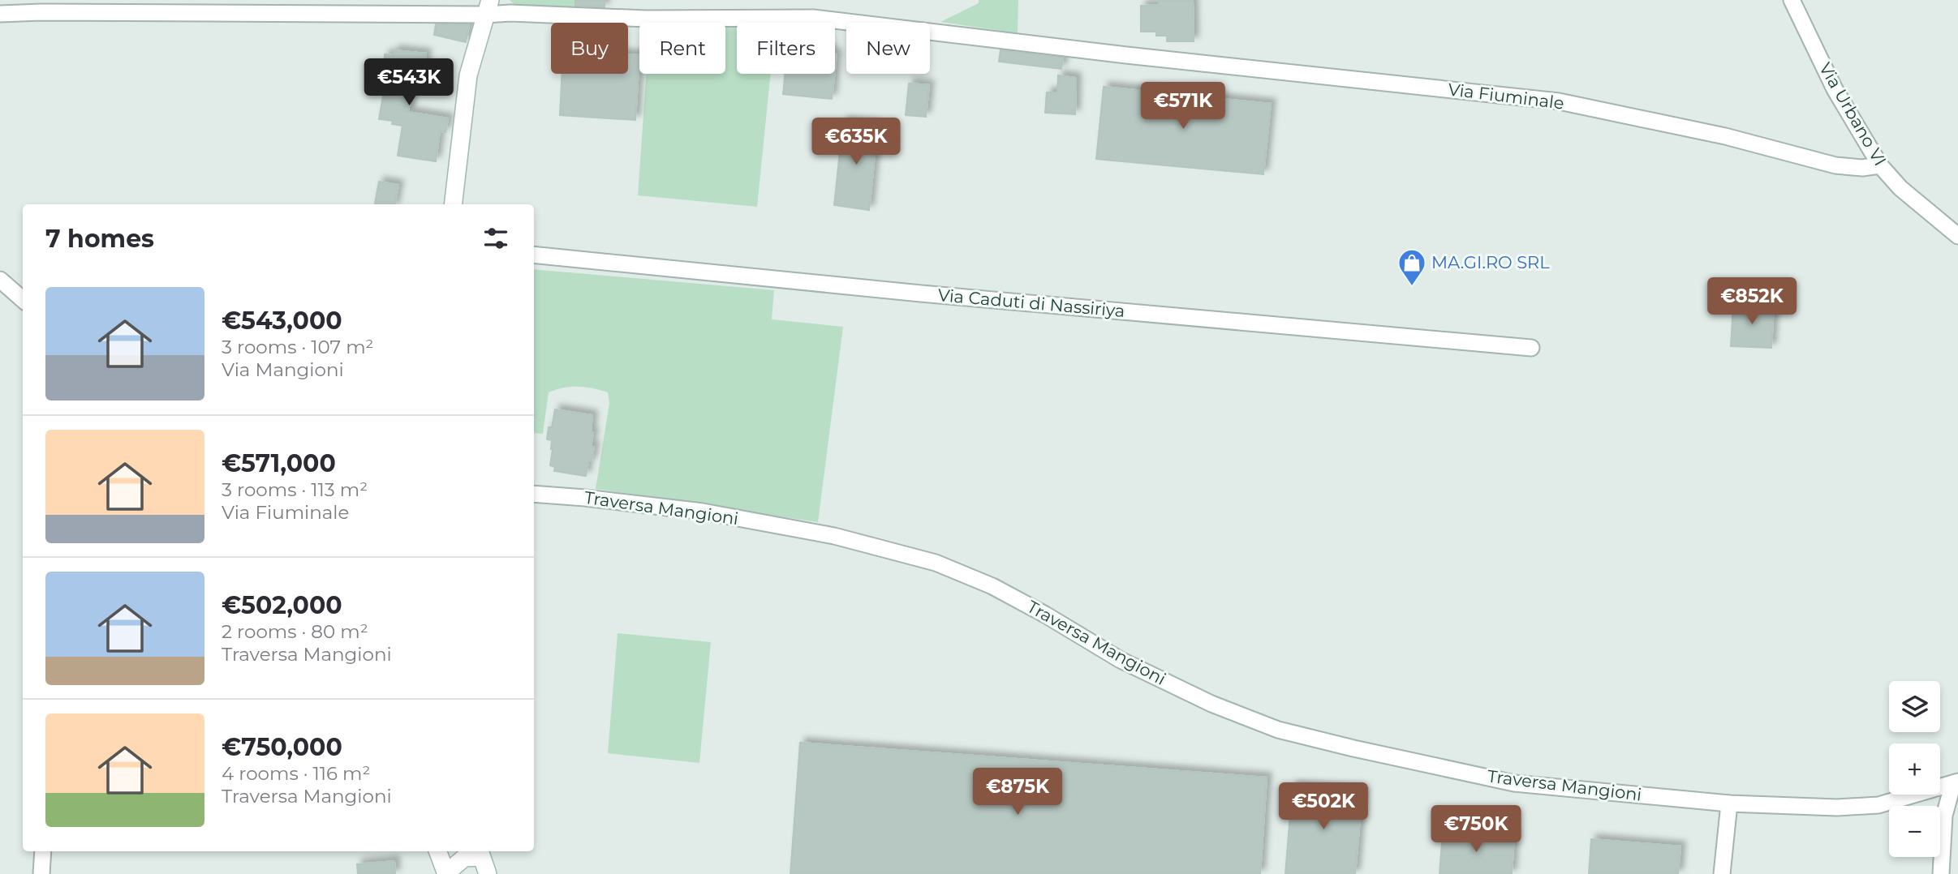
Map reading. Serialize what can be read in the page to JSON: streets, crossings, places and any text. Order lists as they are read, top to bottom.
{
  "streets": {
    "street": [
      "Via Fiuminale",
      "Via Urbano VI",
      "Via Caduti di Nassiriya",
      "Traversa Mangioni"
    ]
  },
  "crossings": [
    ["Via Fiuminale", "Via Urbano VI"]
  ],
  "places": {
    "shop": ["MA.GI.RO SRL"]
  },
  "page": {
    "chip": [
      "Buy",
      "Rent",
      "Filters",
      "New"
    ],
    "price": [
      "€543K",
      "€571K",
      "€635K",
      "€852K",
      "€875K",
      "€502K",
      "€750K"
    ],
    "heading": "7 homes",
    "list": [
      {
        "name": "€543,000",
        "note": "3 rooms · 107 m² · Via Mangioni"
      },
      {
        "name": "€571,000",
        "note": "3 rooms · 113 m² · Via Fiuminale"
      },
      {
        "name": "€502,000",
        "note": "2 rooms · 80 m² · Traversa Mangioni"
      },
      {
        "name": "€750,000",
        "note": "4 rooms · 116 m² · Traversa Mangioni"
      }
    ],
    "map_buttons": ["+", "−"]
  }
}
